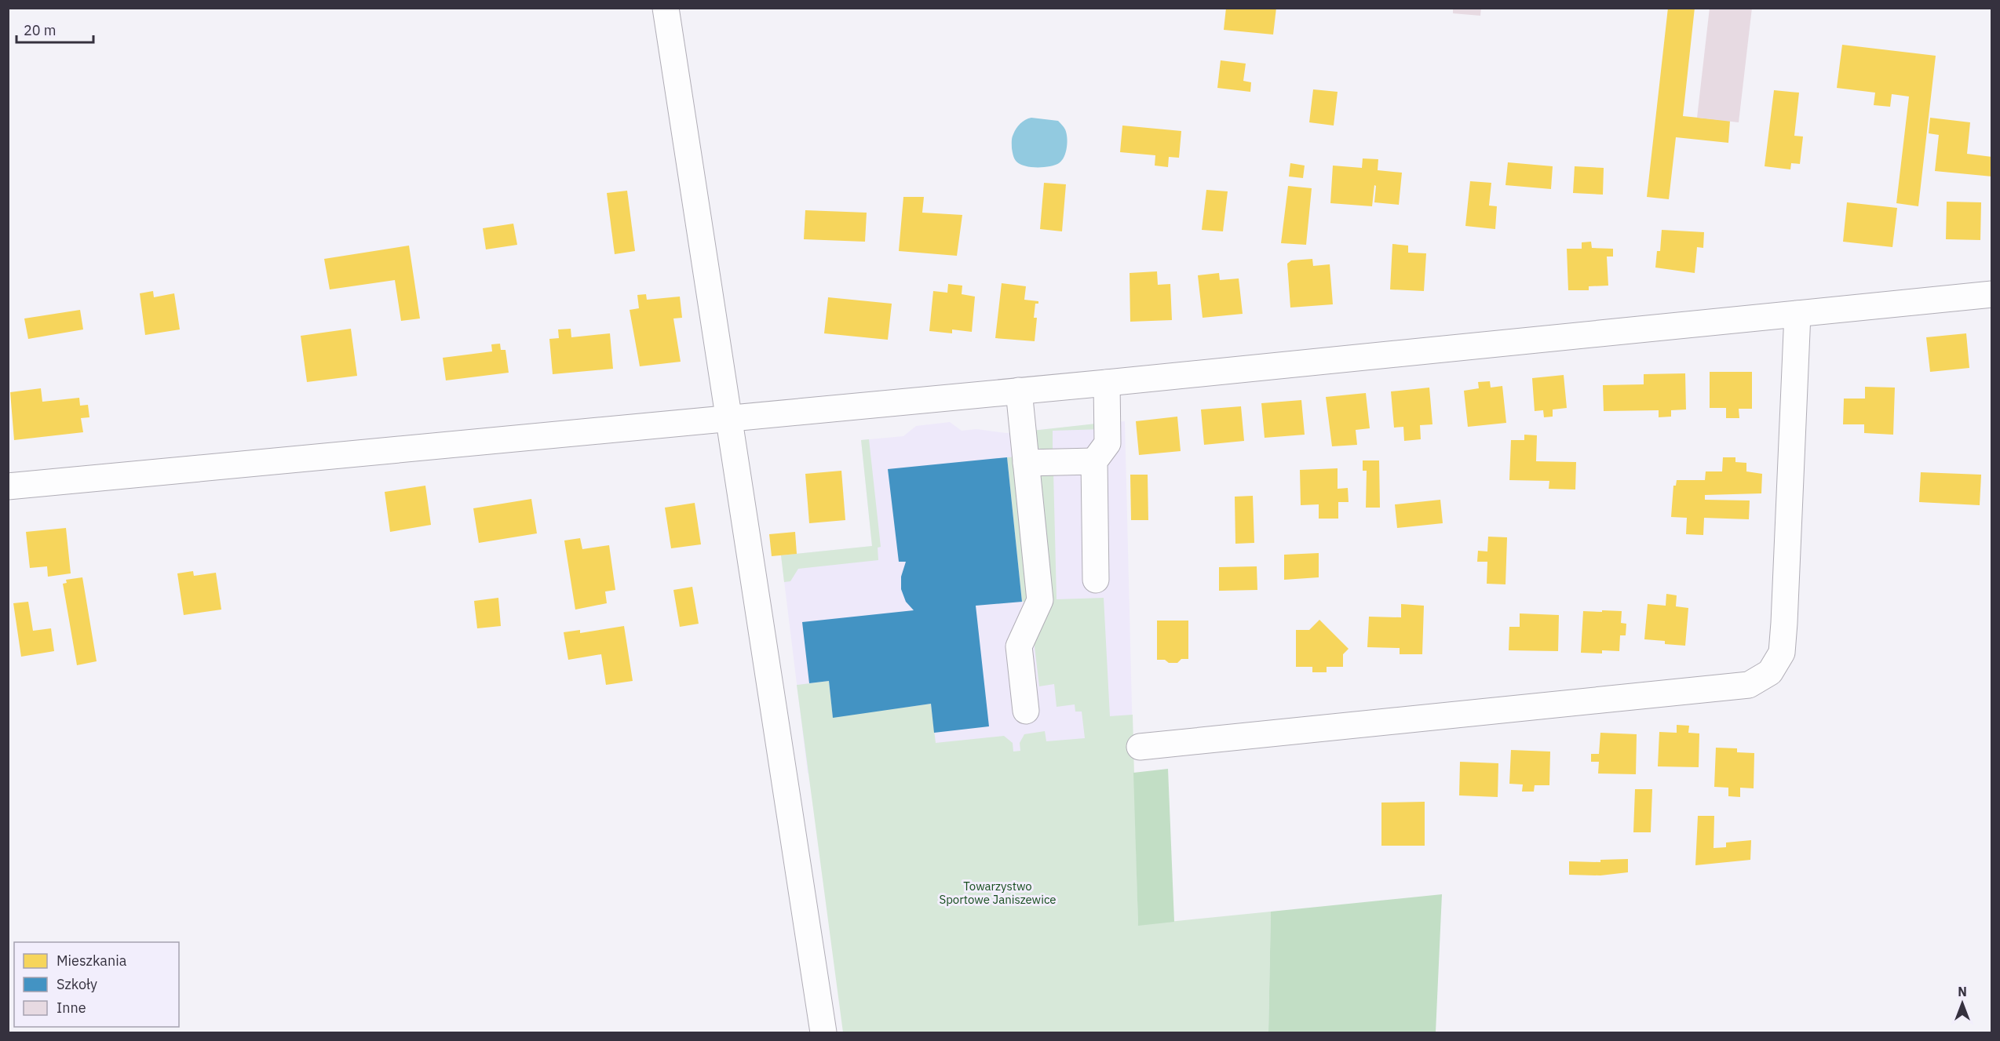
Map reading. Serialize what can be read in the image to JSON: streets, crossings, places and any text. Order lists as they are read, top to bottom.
{
  "parks": ["Towarzystwo Sportowe Janiszewice"],
  "legend": ["Mieszkania", "Szkoły", "Inne"],
  "scale_bar": "20 m",
  "north": "top"
}
